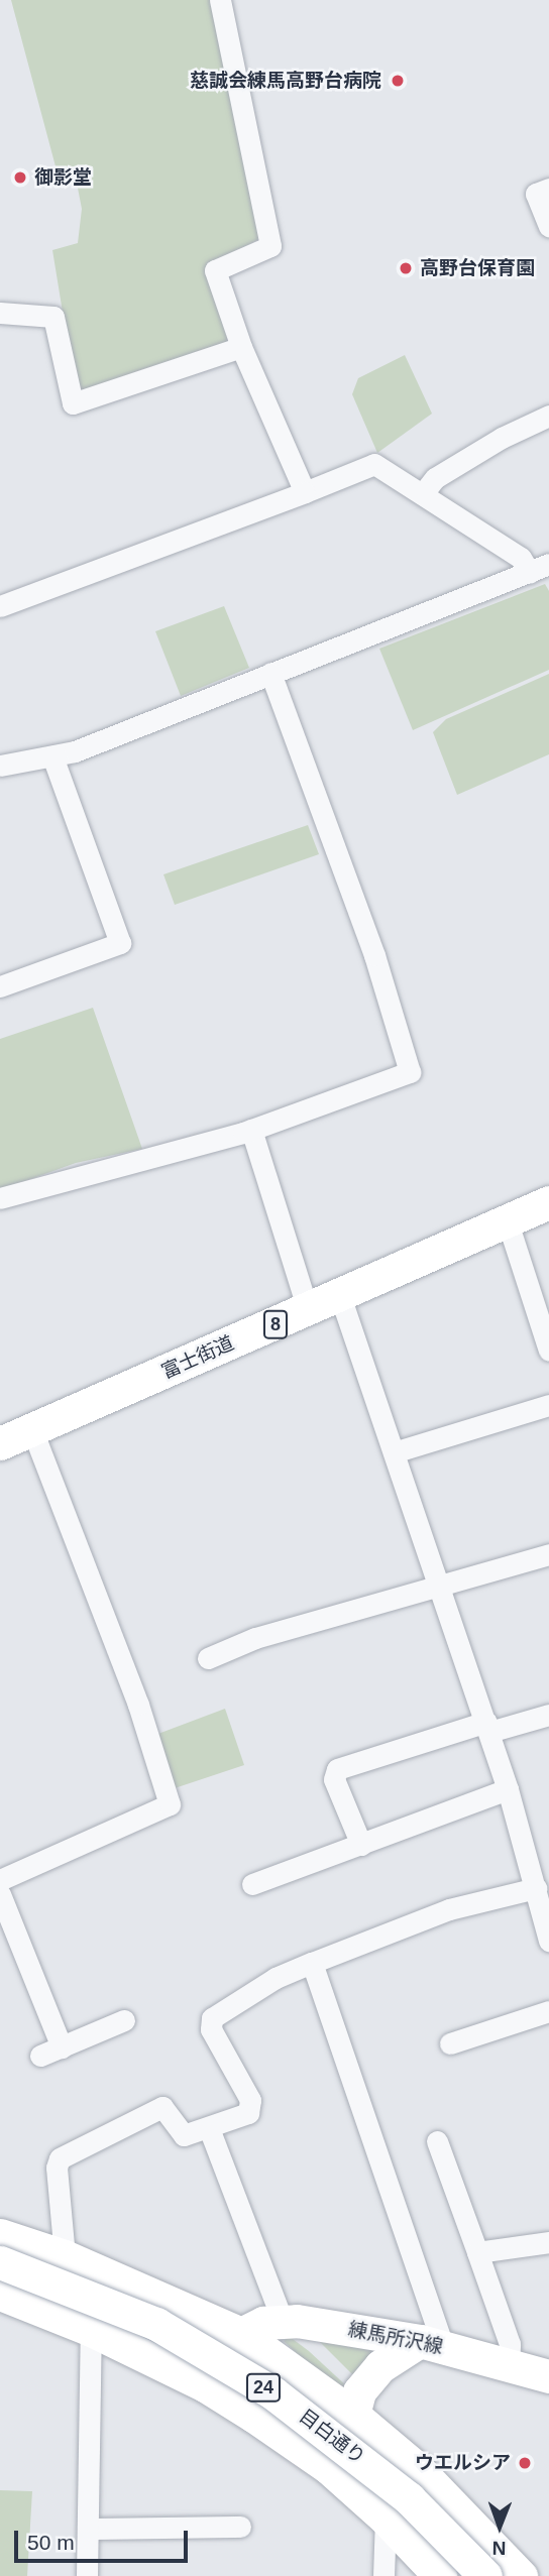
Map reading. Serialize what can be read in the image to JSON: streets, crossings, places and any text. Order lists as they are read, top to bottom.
{
  "streets": {
    "main road": [
      "8",
      "富士街道",
      "練馬所沢線",
      "24",
      "目白通り"
    ]
  },
  "crossings": [
    ["練馬所沢線", "24"],
    ["24", "目白通り"]
  ],
  "places": [
    "慈誠会練馬高野台病院",
    "御影堂",
    "高野台保育園",
    "ウエルシア"
  ],
  "scale_bar": "50 m",
  "north": "bottom"
}
